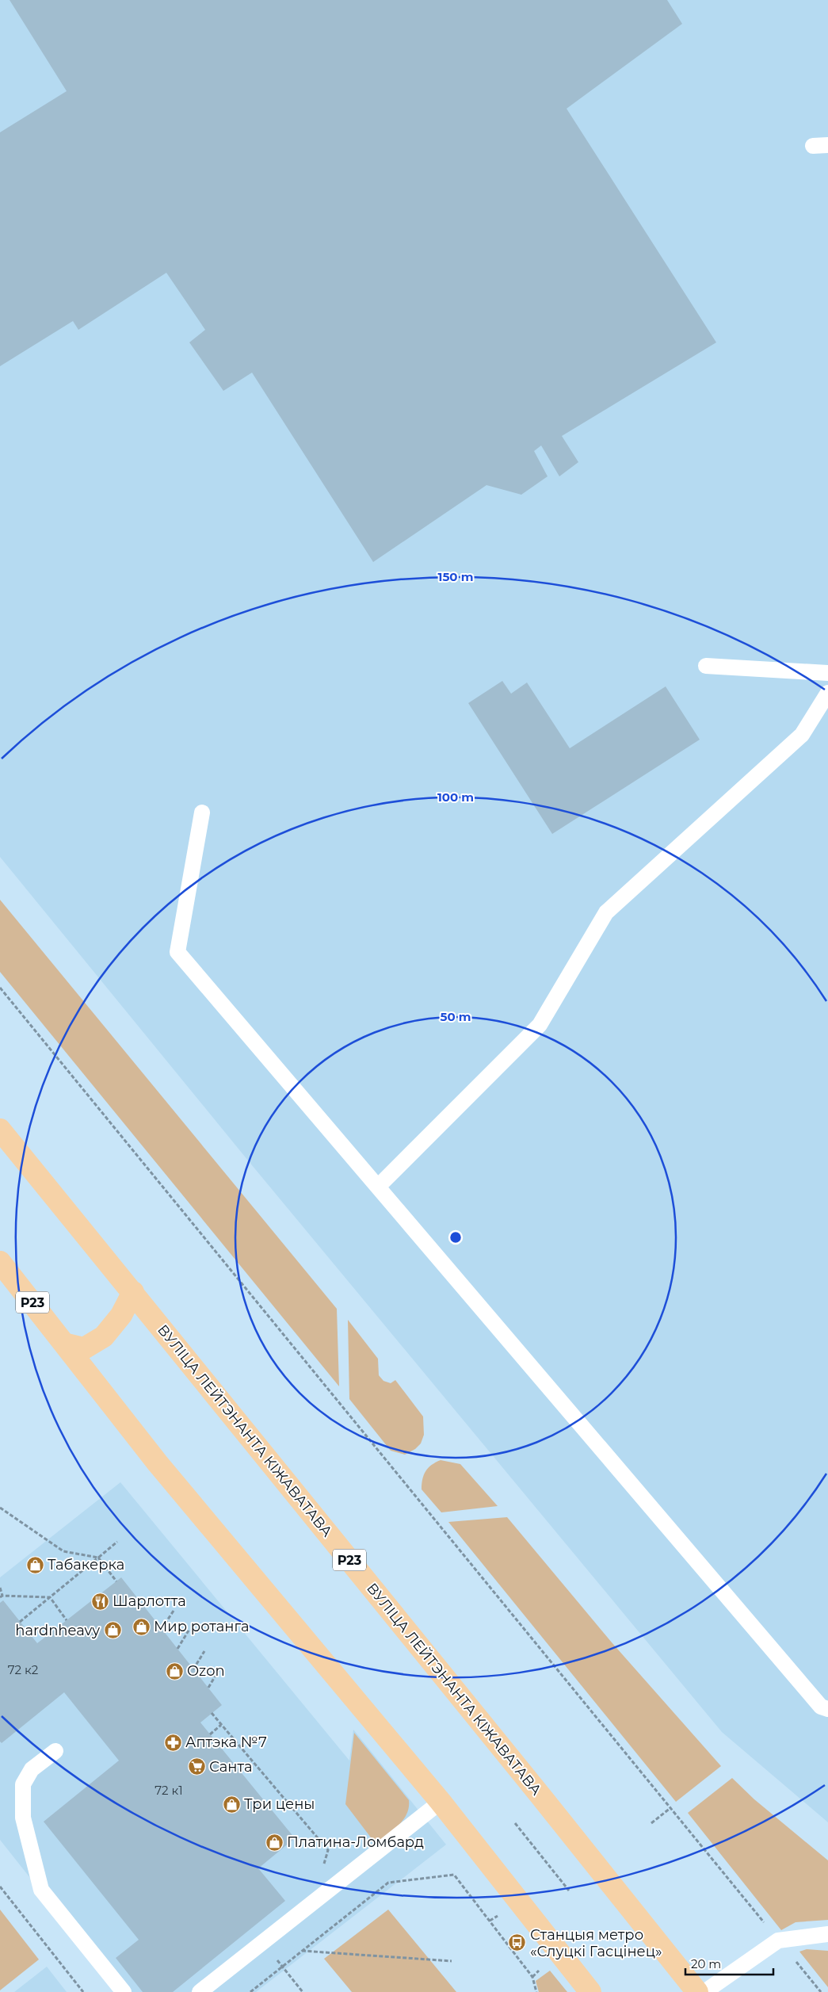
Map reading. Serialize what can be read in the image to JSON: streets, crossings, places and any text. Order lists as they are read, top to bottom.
{
  "streets": {
    "main road": ["Р23", "ВУЛІЦА ЛЕЙТЭНАНТА КІЖАВАТАВА"]
  },
  "places": {
    "shop": [
      "Табакерка",
      "Мир ротанга",
      "hardnheavy",
      "Ozon",
      "Три цены",
      "Платина-Ломбард"
    ],
    "restaurant": ["Шарлотта"],
    "pharmacy": ["Аптэка №7"],
    "supermarket": ["Санта"],
    "bus stop": ["Станцыя метро «Слуцкі Гасцінец»"]
  },
  "house_numbers": ["72 к2", "72 к1"],
  "scale_bar": "20 m",
  "rings": ["150 m", "100 m", "50 m"]
}
